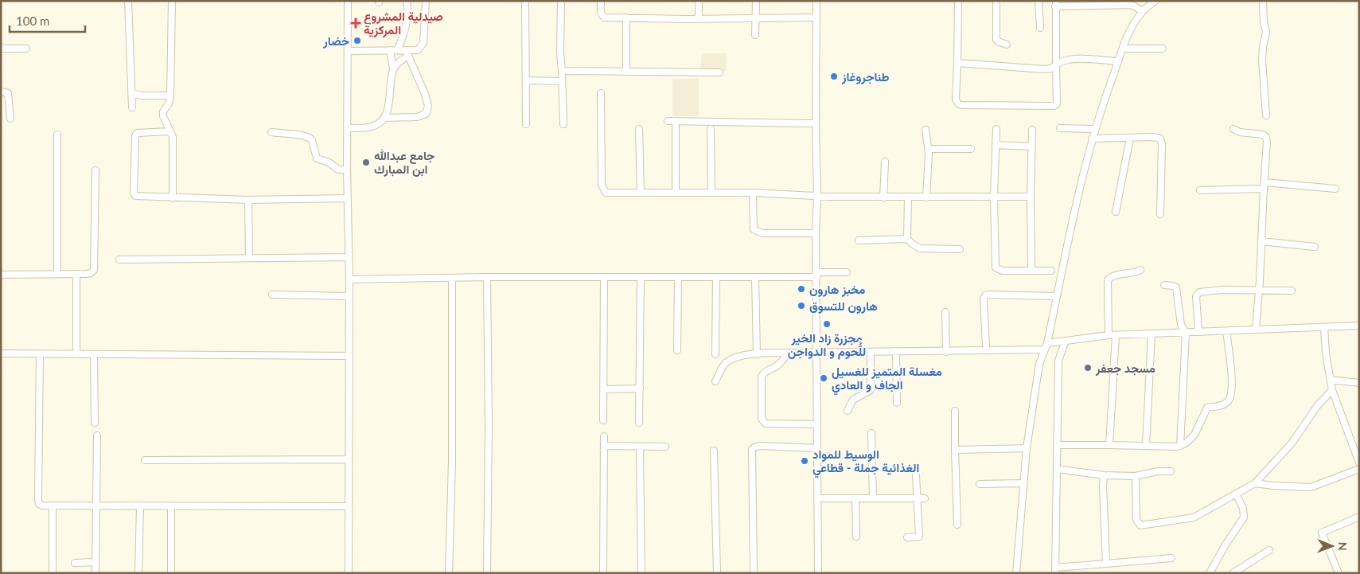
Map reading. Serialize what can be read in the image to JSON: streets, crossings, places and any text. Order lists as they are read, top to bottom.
{
  "places": {
    "health": ["صيدلية المشروع المركزية"],
    "other": [
      "خضار",
      "طناجروغاز",
      "جامع عبدالله ابن المبارك",
      "مخبز هارون",
      "هارون للتسوق",
      "مجزرة زاد الخير للُّحوم و الدواجن",
      "مسجد جعفر",
      "مغسلة المتميز للغسيل الجاف و العادي",
      "الوسيط للمواد الغذائية جملة - قطاعي"
    ]
  },
  "scale_bar": "100 m",
  "north": "right"
}
